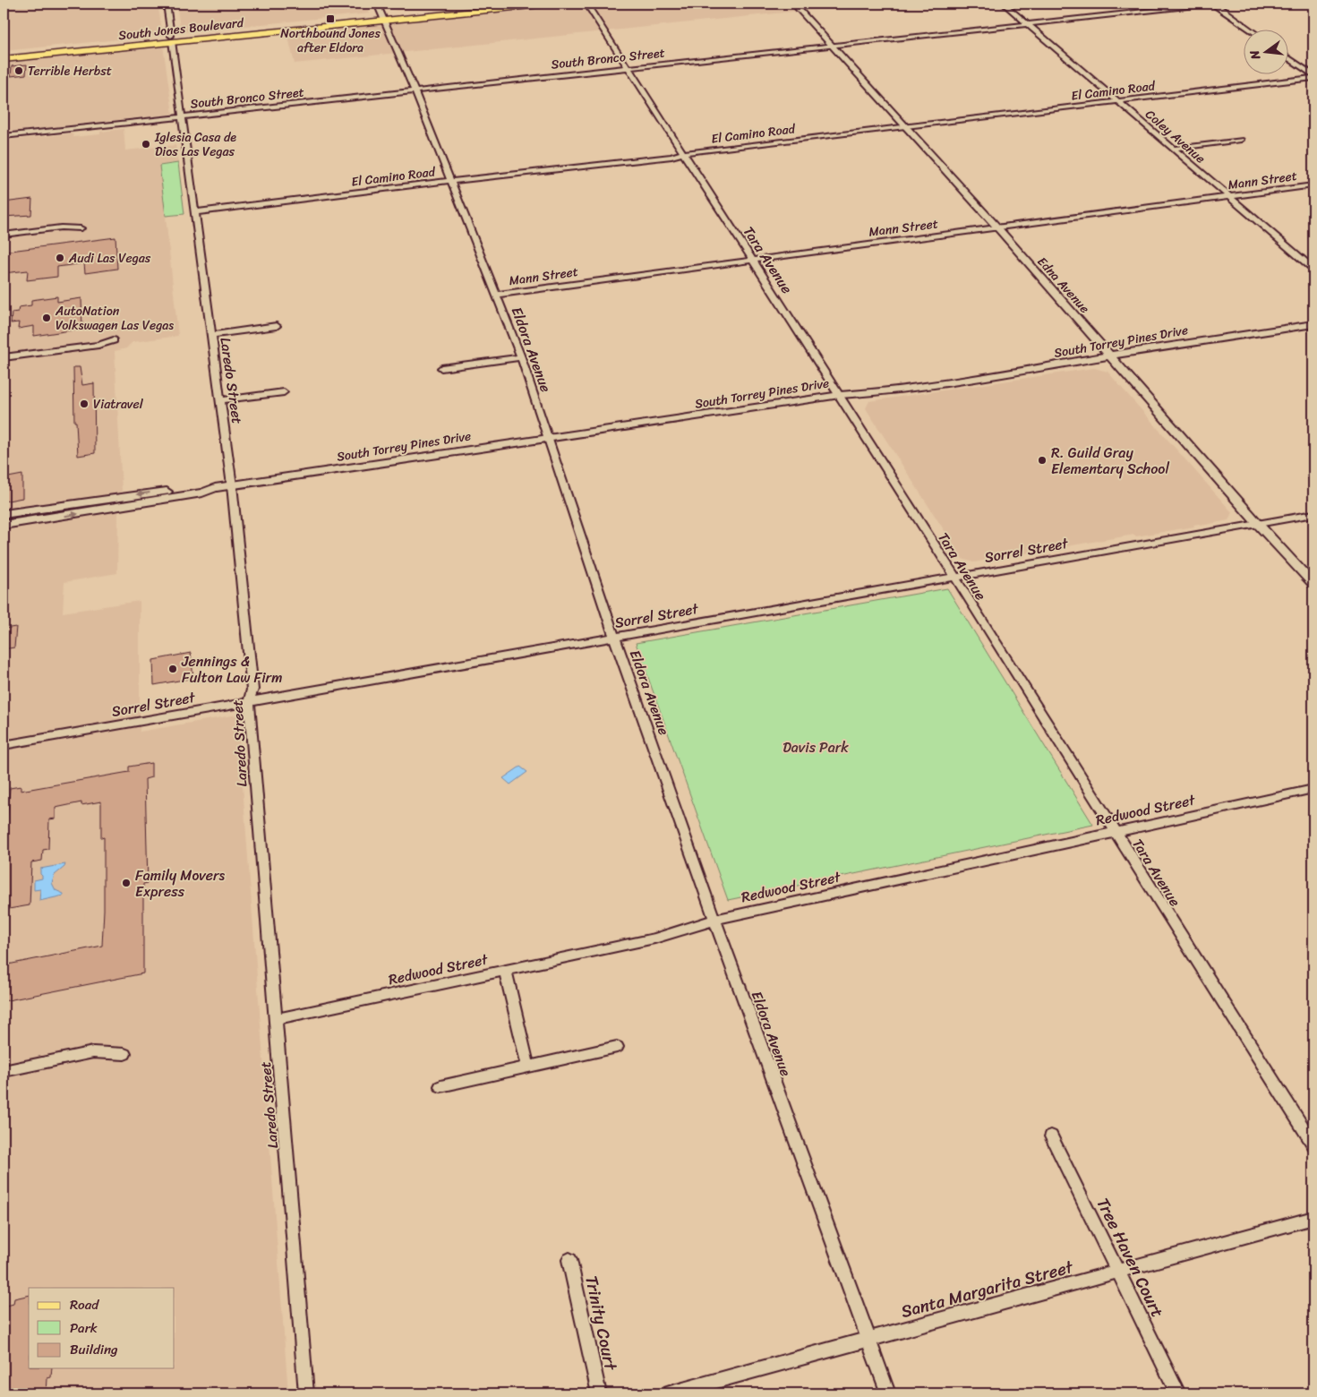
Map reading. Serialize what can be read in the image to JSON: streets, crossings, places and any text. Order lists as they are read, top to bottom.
{
  "streets": {
    "main road": ["South Jones Boulevard"],
    "street": [
      "South Bronco Street",
      "El Camino Road",
      "Coley Avenue",
      "Mann Street",
      "Tara Avenue",
      "Edna Avenue",
      "South Torrey Pines Drive",
      "Eldora Avenue",
      "Laredo Street",
      "Sorrel Street",
      "Redwood Street",
      "Tree Haven Court",
      "Santa Margarita Street",
      "Trinity Court"
    ]
  },
  "crossings": [
    ["South Jones Boulevard", "Eldora Avenue"],
    ["South Jones Boulevard", "Laredo Street"],
    ["South Bronco Street", "Coley Avenue"],
    ["South Bronco Street", "Tara Avenue"],
    ["South Bronco Street", "Edna Avenue"],
    ["South Bronco Street", "Eldora Avenue"],
    ["South Bronco Street", "Laredo Street"],
    ["El Camino Road", "Coley Avenue"],
    ["El Camino Road", "Tara Avenue"],
    ["El Camino Road", "Edna Avenue"],
    ["El Camino Road", "Eldora Avenue"],
    ["El Camino Road", "Laredo Street"],
    ["Coley Avenue", "Mann Street"],
    ["Mann Street", "Tara Avenue"],
    ["Mann Street", "Edna Avenue"],
    ["Mann Street", "Eldora Avenue"],
    ["Tara Avenue", "South Torrey Pines Drive"],
    ["Tara Avenue", "Sorrel Street"],
    ["Tara Avenue", "Redwood Street"],
    ["Edna Avenue", "South Torrey Pines Drive"],
    ["Edna Avenue", "Sorrel Street"],
    ["South Torrey Pines Drive", "Eldora Avenue"],
    ["South Torrey Pines Drive", "Laredo Street"],
    ["Eldora Avenue", "Sorrel Street"],
    ["Eldora Avenue", "Redwood Street"],
    ["Eldora Avenue", "Santa Margarita Street"],
    ["Laredo Street", "Sorrel Street"],
    ["Laredo Street", "Redwood Street"],
    ["Tree Haven Court", "Santa Margarita Street"]
  ],
  "parks": ["Davis Park"],
  "places": {
    "transit": ["Northbound Jones after Eldora"],
    "other": [
      "Terrible Herbst",
      "Iglesia Casa de Dios Las Vegas",
      "Audi Las Vegas",
      "AutoNation Volkswagen Las Vegas",
      "Viatravel",
      "R. Guild Gray Elementary School",
      "Jennings & Fulton Law Firm",
      "Family Movers Express"
    ]
  },
  "legend": ["Road", "Park", "Building"],
  "north": "left"
}
